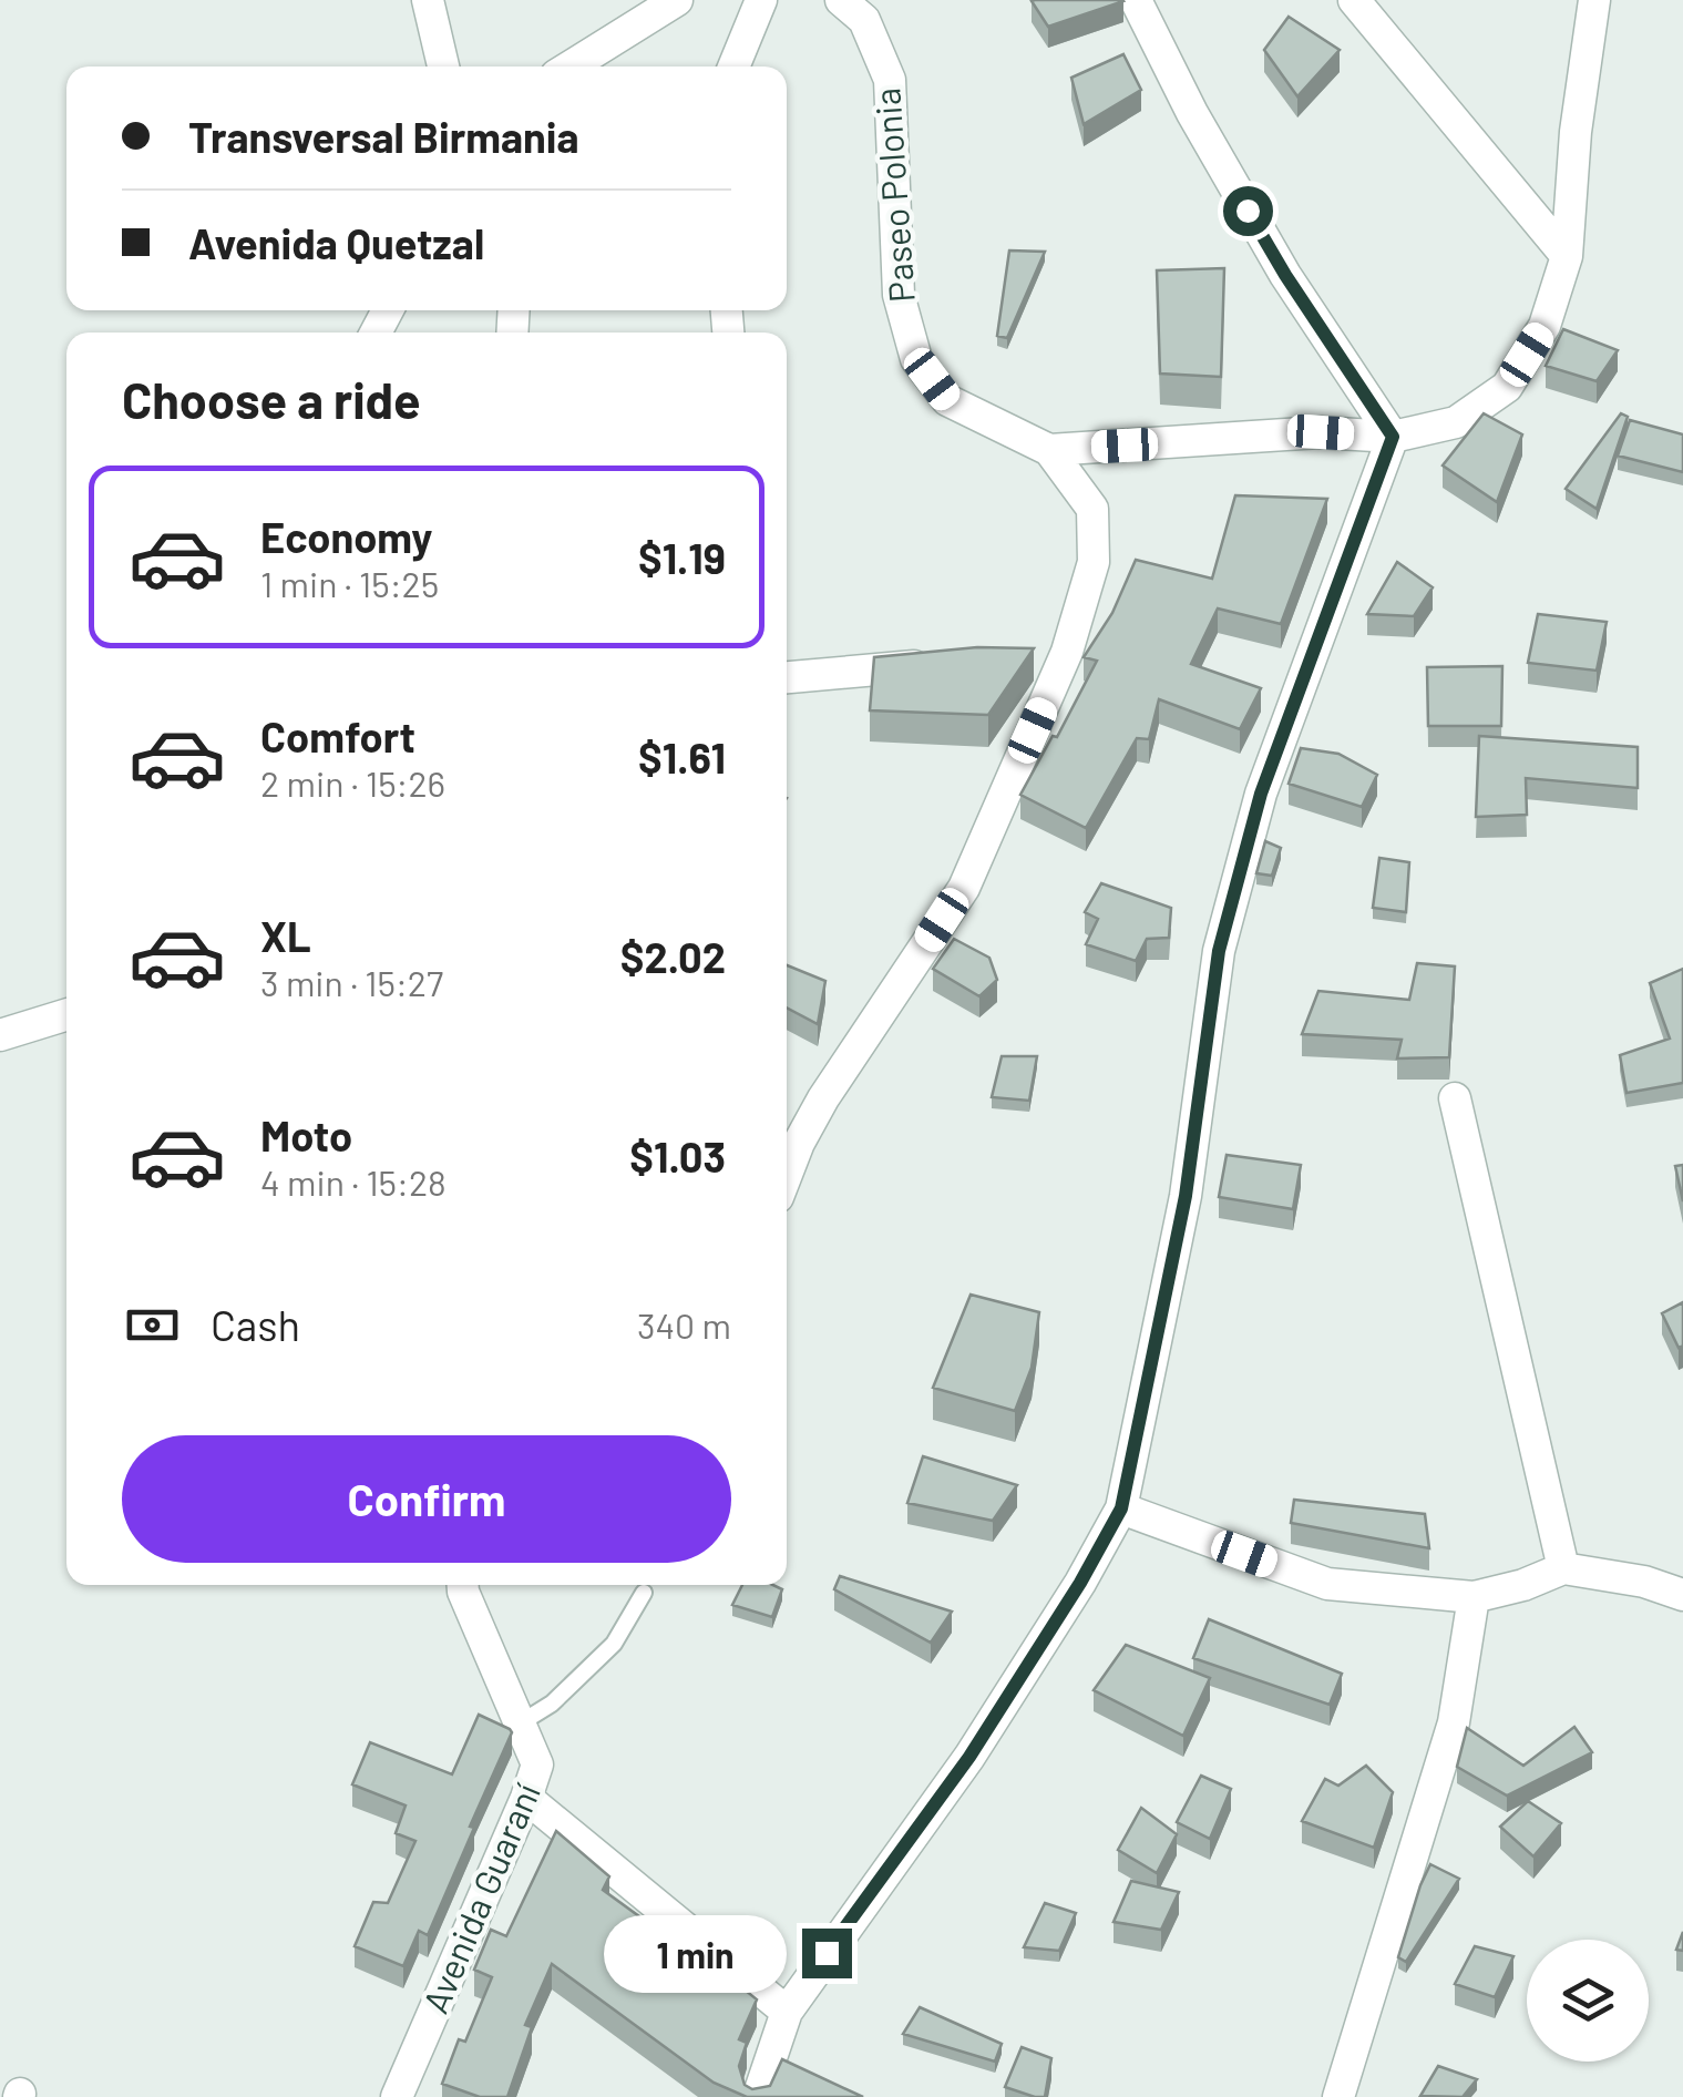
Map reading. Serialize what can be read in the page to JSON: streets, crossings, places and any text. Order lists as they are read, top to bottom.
{
  "streets": {
    "street": ["Paseo Polonia", "Avenida Guaraní"]
  },
  "page": {
    "banner": ["Transversal Birmania", "Avenida Quetzal"],
    "heading": "Choose a ride",
    "list": [
      {
        "name": "Economy",
        "note": "1 min · 15:25",
        "value": "$1.19"
      },
      {
        "name": "Comfort",
        "note": "2 min · 15:26",
        "value": "$1.61"
      },
      {
        "name": "XL",
        "note": "3 min · 15:27",
        "value": "$2.02"
      },
      {
        "name": "Moto",
        "note": "4 min · 15:28",
        "value": "$1.03"
      }
    ],
    "pay": ["Cash", "340 m"],
    "buttons": "Confirm",
    "bubble": "1 min"
  }
}
